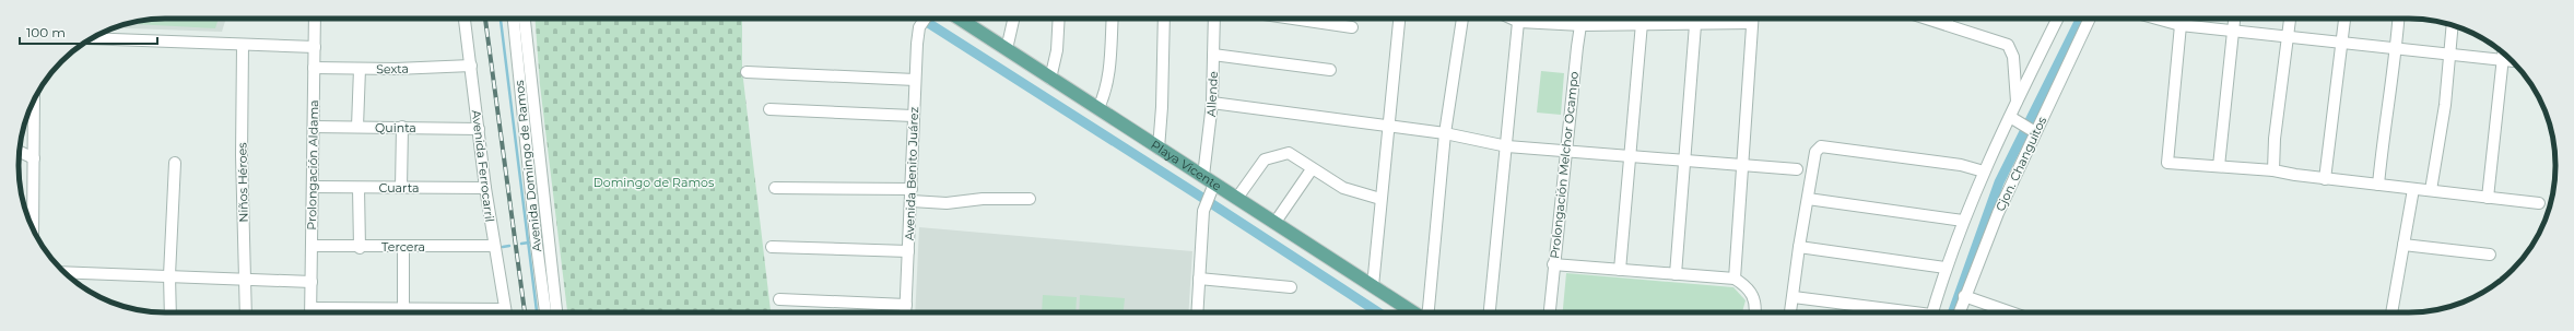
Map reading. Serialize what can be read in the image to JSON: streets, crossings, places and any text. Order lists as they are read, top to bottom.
{
  "streets": {
    "main road": ["Playa Vicente"],
    "street": [
      "Sexta",
      "Allende",
      "Quinta",
      "Cjon. Changuitos",
      "Prolongación Aldama",
      "Prolongación Melchor Ocampo",
      "Avenida Ferrocarril",
      "Avenida Domingo de Ramos",
      "Avenida Benito Juárez",
      "Niños Héroes",
      "Cuarta",
      "Tercera"
    ]
  },
  "crossings": [
    ["Sexta", "Prolongación Aldama"],
    ["Sexta", "Avenida Ferrocarril"],
    ["Allende", "Playa Vicente"],
    ["Quinta", "Prolongación Aldama"],
    ["Quinta", "Avenida Ferrocarril"],
    ["Prolongación Aldama", "Cuarta"],
    ["Prolongación Aldama", "Tercera"],
    ["Avenida Ferrocarril", "Cuarta"],
    ["Avenida Ferrocarril", "Tercera"]
  ],
  "parks": ["Domingo de Ramos"],
  "scale_bar": "100 m"
}
